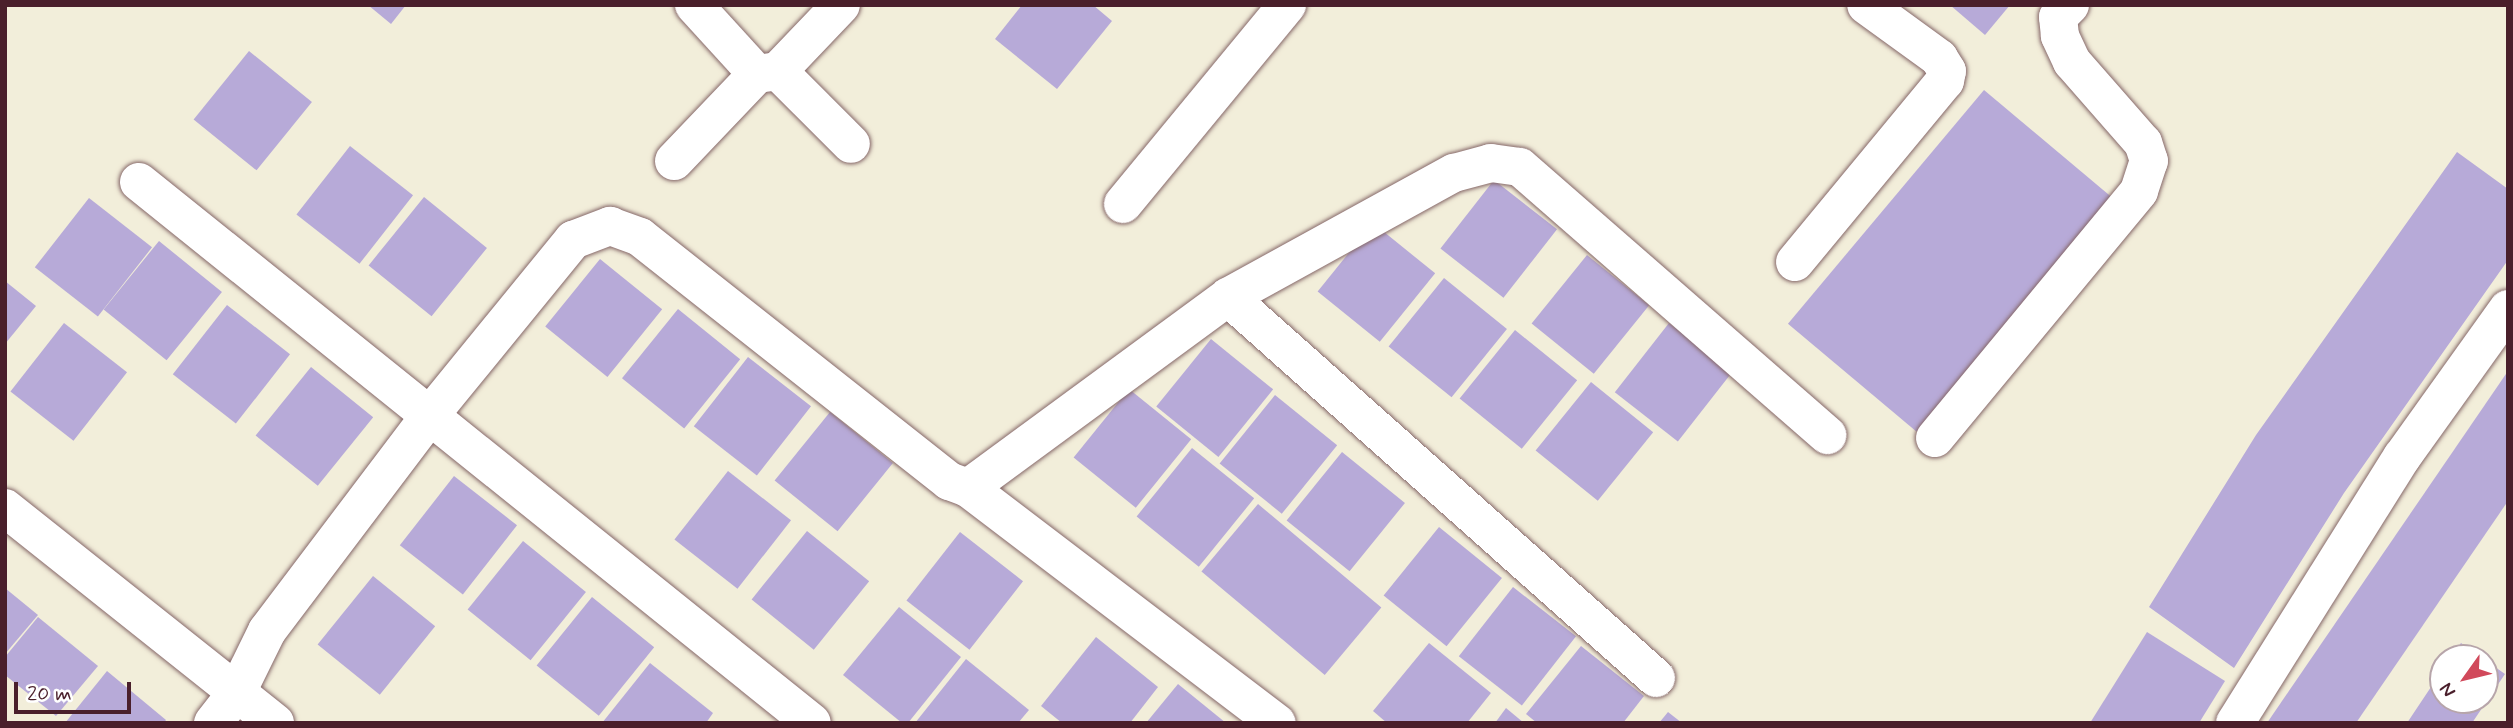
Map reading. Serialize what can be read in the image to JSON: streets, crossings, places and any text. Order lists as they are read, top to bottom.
{
  "scale_bar": "20 m",
  "north": "bottom left"
}
